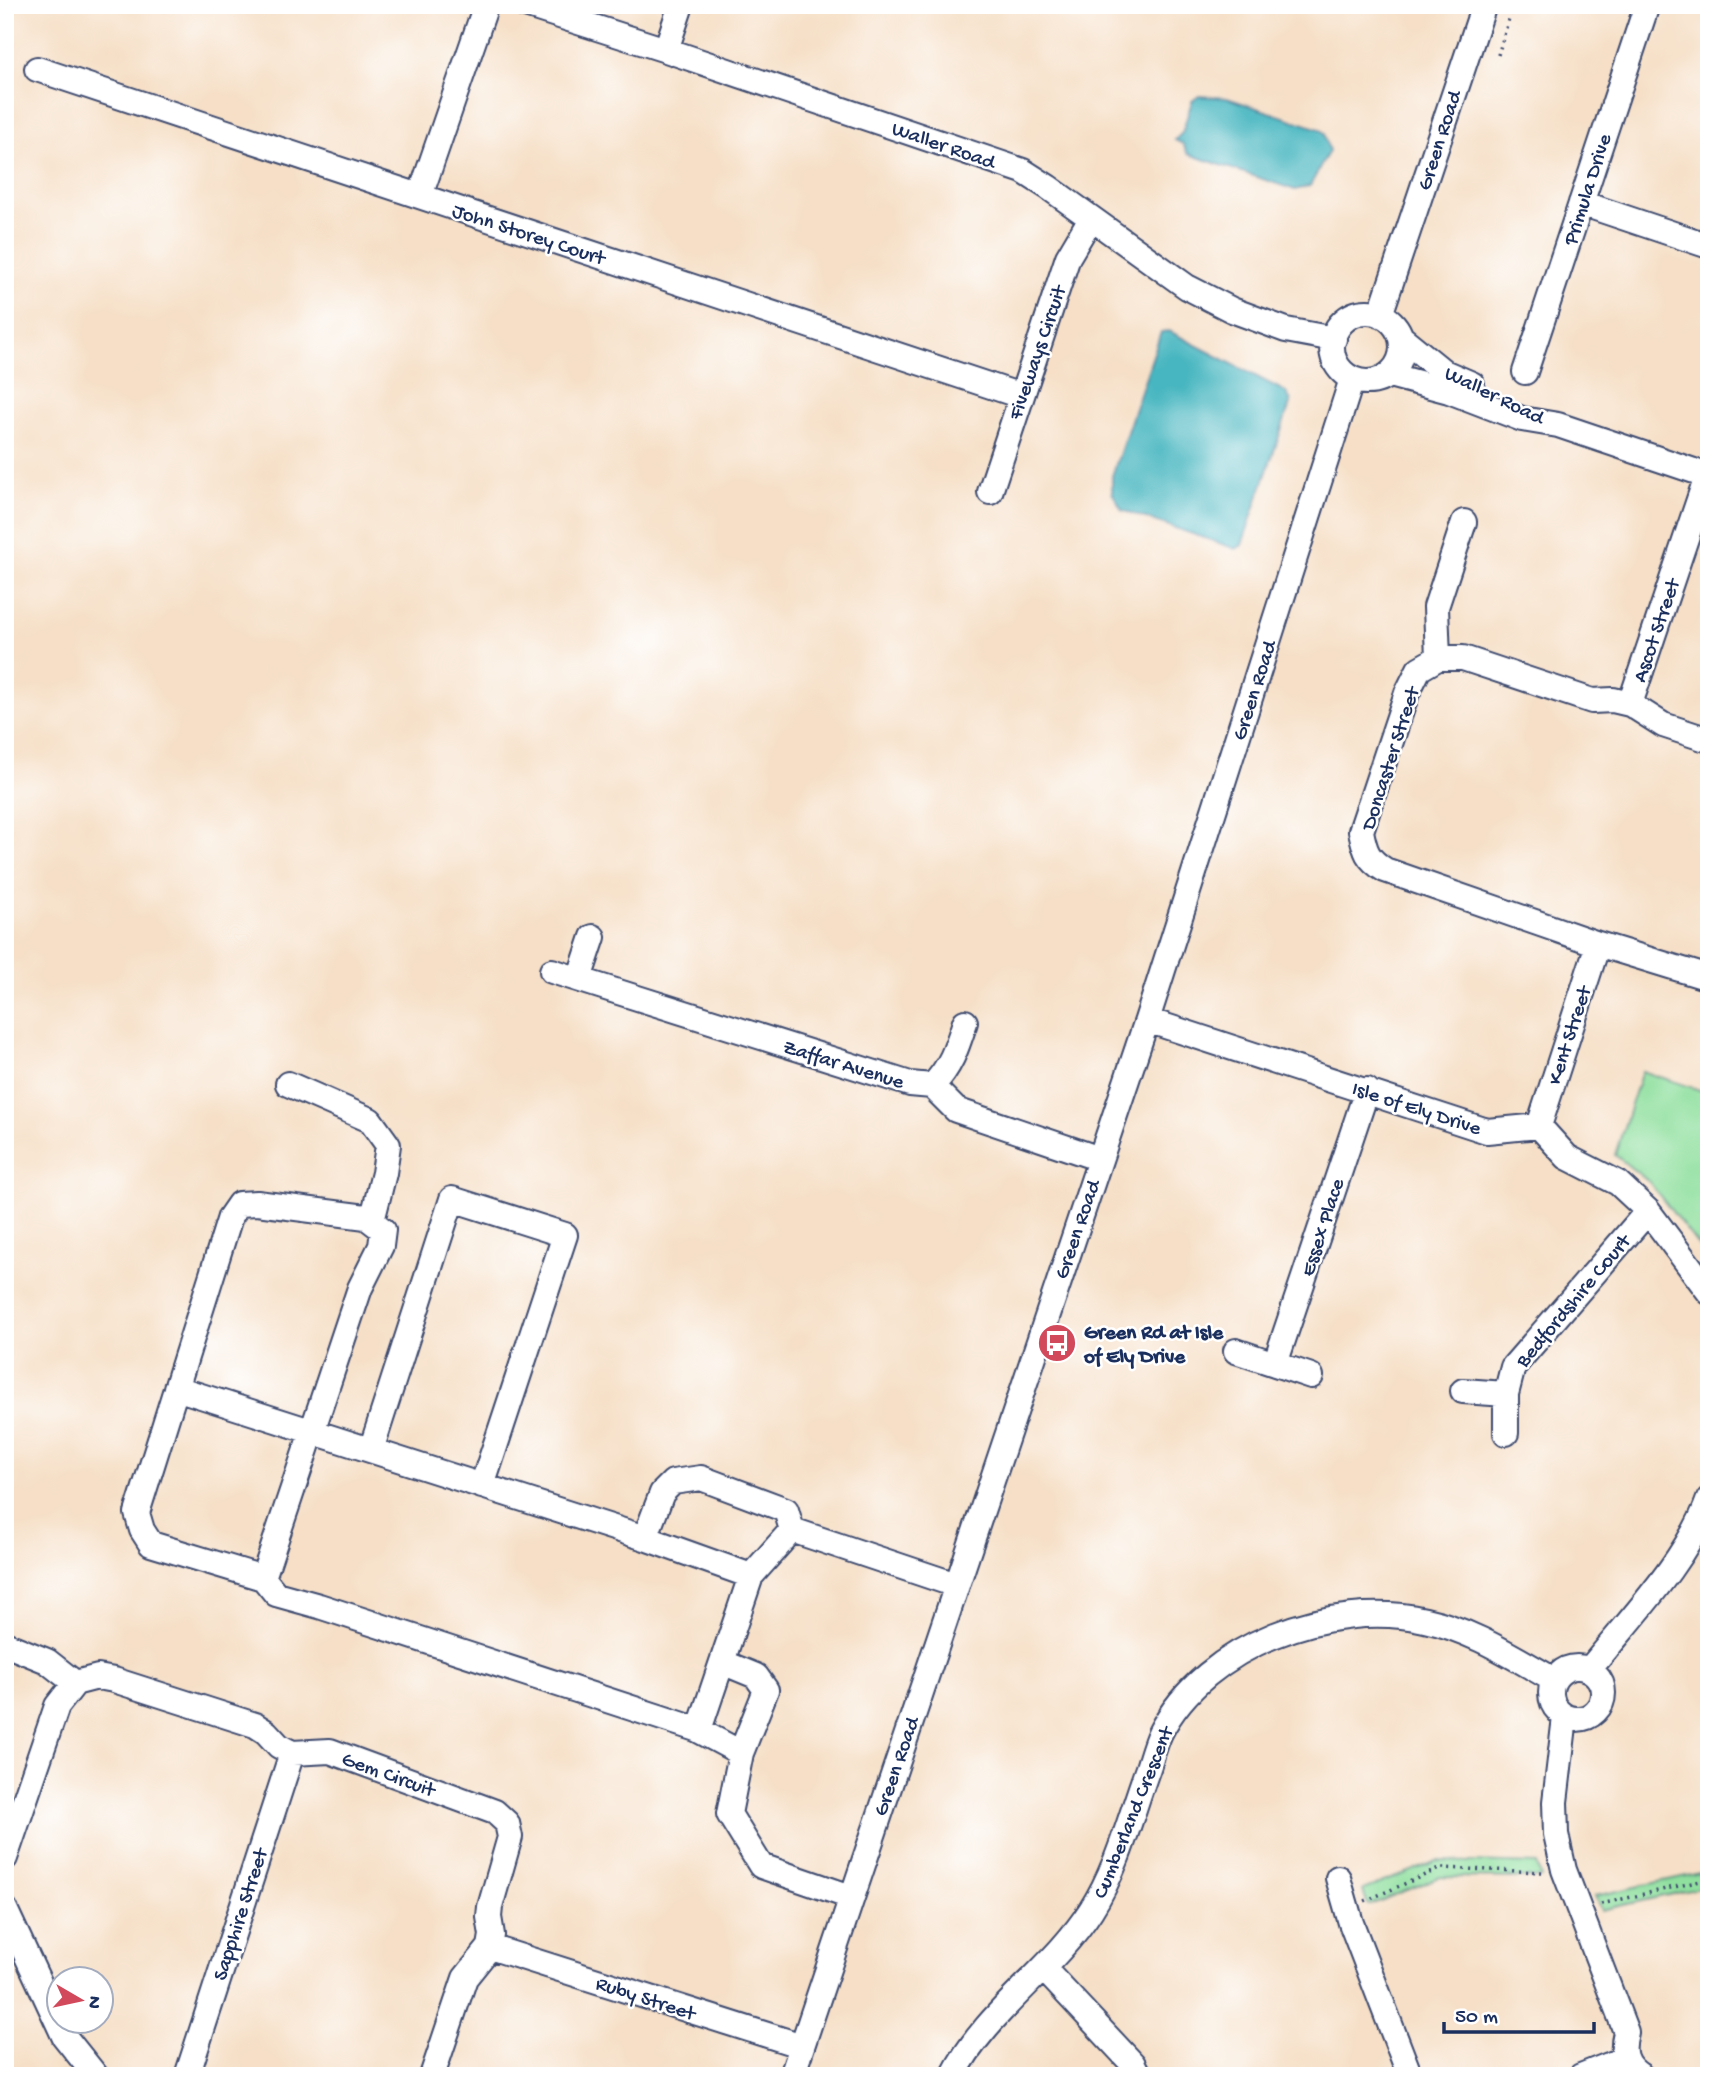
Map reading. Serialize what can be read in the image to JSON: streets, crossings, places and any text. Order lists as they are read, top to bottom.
{
  "streets": {
    "street": [
      "Green Road",
      "Waller Road",
      "Primula Drive",
      "John Storey Court",
      "Fiveways Circuit",
      "Ascot Street",
      "Doncaster Street",
      "Kent Street",
      "Zaffar Avenue",
      "Isle of Ely Drive",
      "Essex Place",
      "Bedfordshire Court",
      "Gem Circuit",
      "Cumberland Crescent",
      "Sapphire Street",
      "Ruby Street"
    ]
  },
  "crossings": [
    ["Green Road", "Waller Road"],
    ["Green Road", "Zaffar Avenue"],
    ["Green Road", "Isle of Ely Drive"],
    ["Green Road", "Ruby Street"],
    ["Waller Road", "Fiveways Circuit"],
    ["Waller Road", "Ascot Street"],
    ["John Storey Court", "Fiveways Circuit"],
    ["Doncaster Street", "Kent Street"],
    ["Kent Street", "Isle of Ely Drive"],
    ["Isle of Ely Drive", "Essex Place"],
    ["Gem Circuit", "Sapphire Street"],
    ["Gem Circuit", "Ruby Street"]
  ],
  "places": {
    "bus stop": ["Green Rd at Isle of Ely Drive"]
  },
  "scale_bar": "50 m",
  "north": "right"
}
